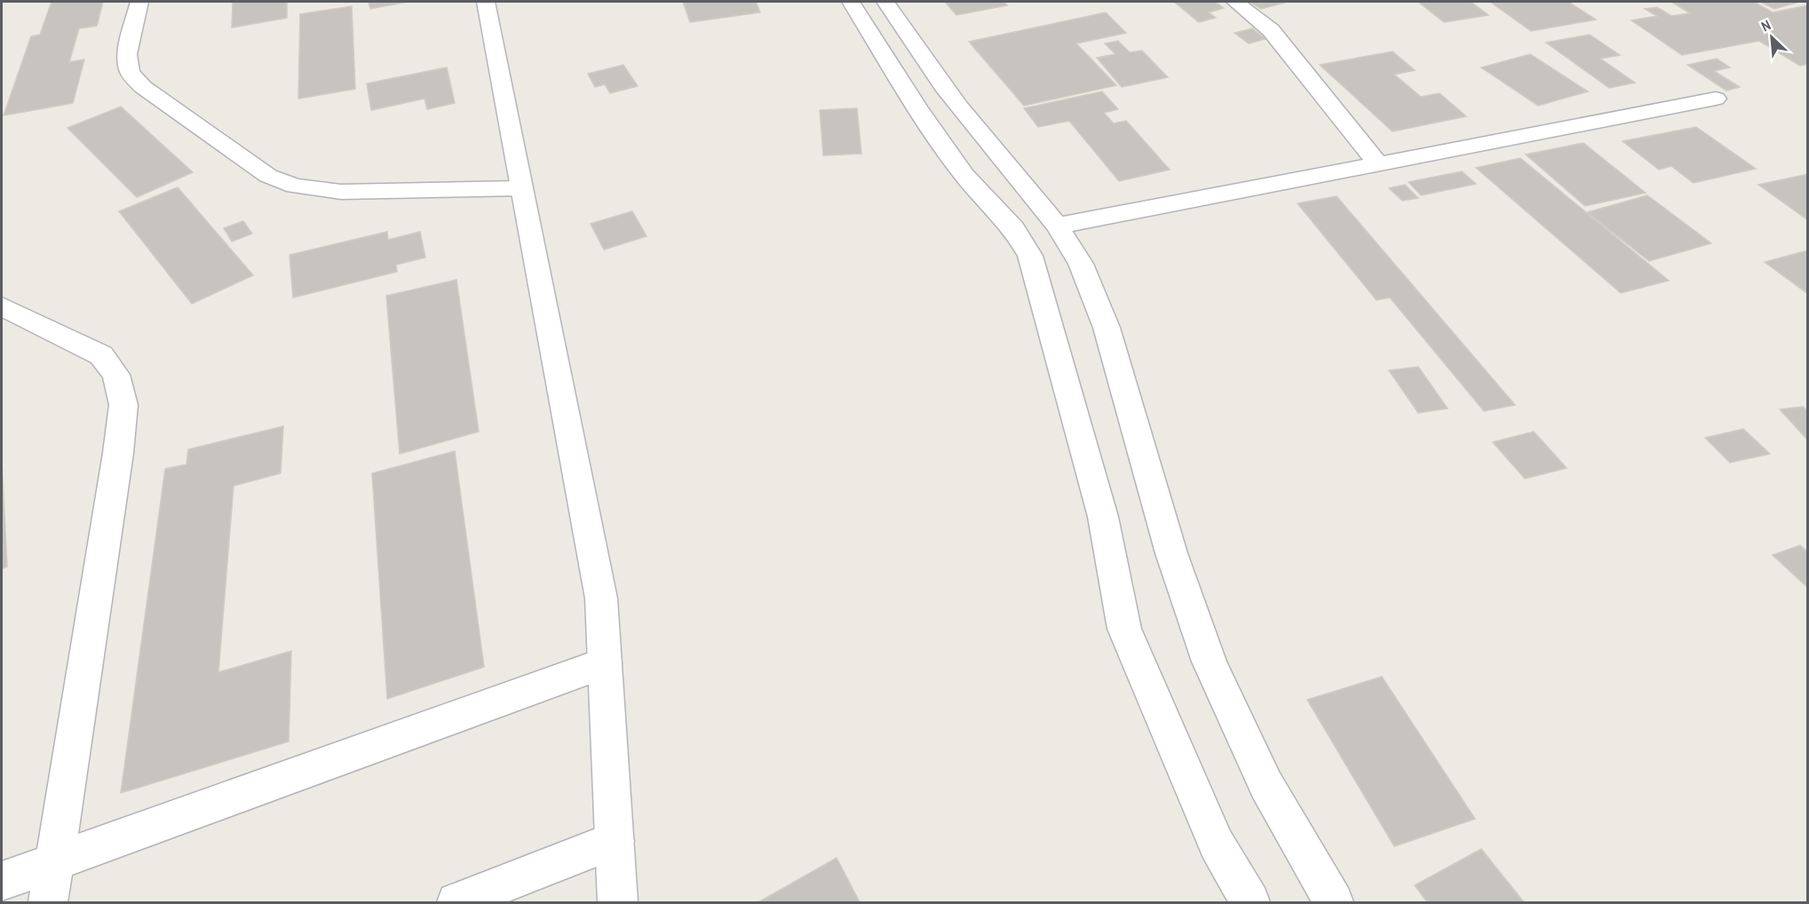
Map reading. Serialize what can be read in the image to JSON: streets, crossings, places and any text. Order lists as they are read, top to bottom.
{
  "north": "top left"
}
